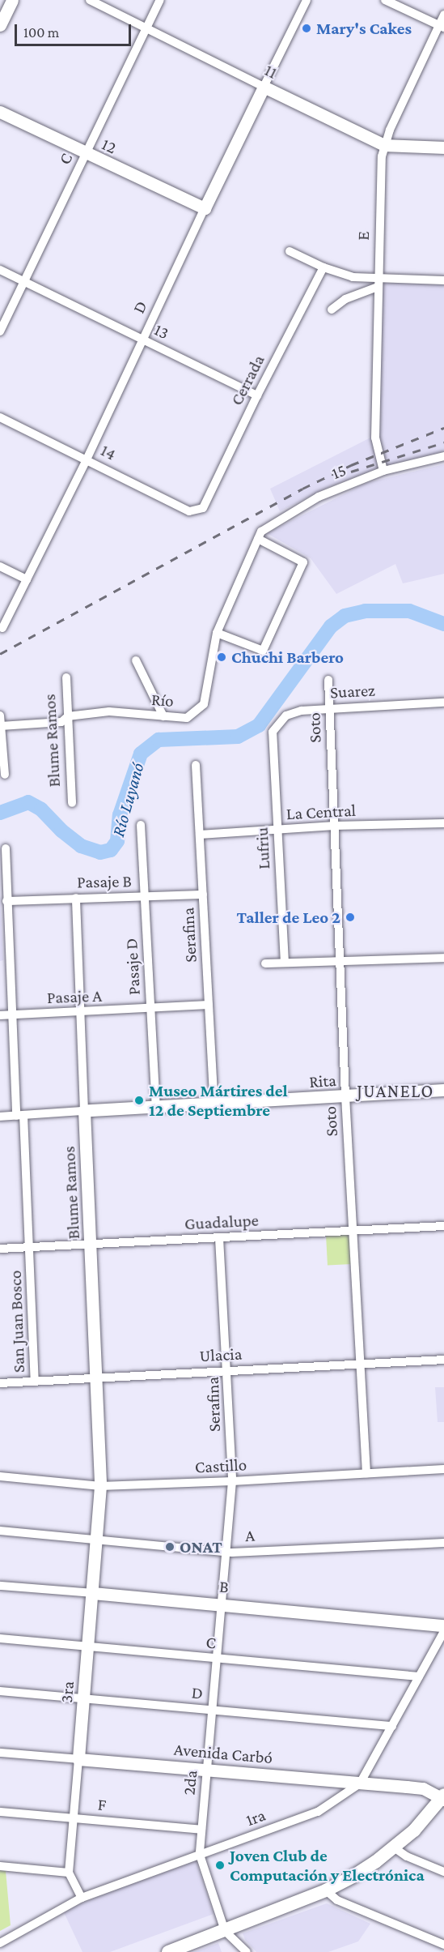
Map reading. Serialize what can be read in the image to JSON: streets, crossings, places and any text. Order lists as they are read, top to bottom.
{
  "streets": {
    "street": [
      "11",
      "12",
      "C",
      "E",
      "D",
      "13",
      "Cerrada",
      "14",
      "15",
      "Suarez",
      "Río",
      "Soto",
      "Blume Ramos",
      "La Central",
      "Lufriu",
      "Pasaje B",
      "Serafina",
      "Pasaje D",
      "Pasaje A",
      "Rita",
      "Guadalupe",
      "San Juan Bosco",
      "Ulacia",
      "Castillo",
      "A",
      "B",
      "3ra",
      "Avenida Carbó",
      "2da",
      "F",
      "1ra"
    ]
  },
  "crossings": [
    ["11", "C"],
    ["11", "E"],
    ["11", "D"],
    ["12", "C"],
    ["12", "D"],
    ["C", "13"],
    ["C", "3ra"],
    ["C", "2da"],
    ["C", "1ra"],
    ["E", "15"],
    ["D", "13"],
    ["D", "14"],
    ["D", "3ra"],
    ["D", "2da"],
    ["D", "1ra"],
    ["13", "Cerrada"],
    ["Cerrada", "14"],
    ["15", "Río"],
    ["Suarez", "Soto"],
    ["Suarez", "Lufriu"],
    ["Río", "Blume Ramos"],
    ["Soto", "La Central"],
    ["Soto", "Rita"],
    ["Soto", "Guadalupe"],
    ["Soto", "Ulacia"],
    ["Soto", "Castillo"],
    ["Blume Ramos", "Pasaje B"],
    ["Blume Ramos", "Pasaje A"],
    ["Blume Ramos", "Rita"],
    ["Blume Ramos", "Guadalupe"],
    ["Blume Ramos", "Ulacia"],
    ["Blume Ramos", "Castillo"],
    ["Blume Ramos", "3ra"],
    ["La Central", "Lufriu"],
    ["La Central", "Serafina"],
    ["Pasaje B", "Serafina"],
    ["Pasaje B", "Pasaje D"],
    ["Pasaje B", "San Juan Bosco"],
    ["Serafina", "Pasaje A"],
    ["Serafina", "Rita"],
    ["Serafina", "Guadalupe"],
    ["Serafina", "Ulacia"],
    ["Serafina", "Castillo"],
    ["Serafina", "2da"],
    ["Pasaje D", "Pasaje A"],
    ["Pasaje D", "Rita"],
    ["Pasaje A", "San Juan Bosco"],
    ["Rita", "San Juan Bosco"],
    ["Guadalupe", "San Juan Bosco"],
    ["San Juan Bosco", "Ulacia"],
    ["Castillo", "3ra"],
    ["Castillo", "2da"],
    ["A", "3ra"],
    ["A", "2da"],
    ["B", "3ra"],
    ["B", "2da"],
    ["3ra", "Avenida Carbó"],
    ["3ra", "F"],
    ["Avenida Carbó", "2da"],
    ["Avenida Carbó", "1ra"],
    ["2da", "F"],
    ["2da", "1ra"]
  ],
  "districts": ["JUANELO"],
  "water": ["Río Luyanó"],
  "places": [
    "Mary's Cakes",
    "Chuchi Barbero",
    "Taller de Leo 2",
    "Museo Mártires del 12 de Septiembre",
    "ONAT",
    "Joven Club de Computación y Electrónica"
  ],
  "scale_bar": "100 m"
}
